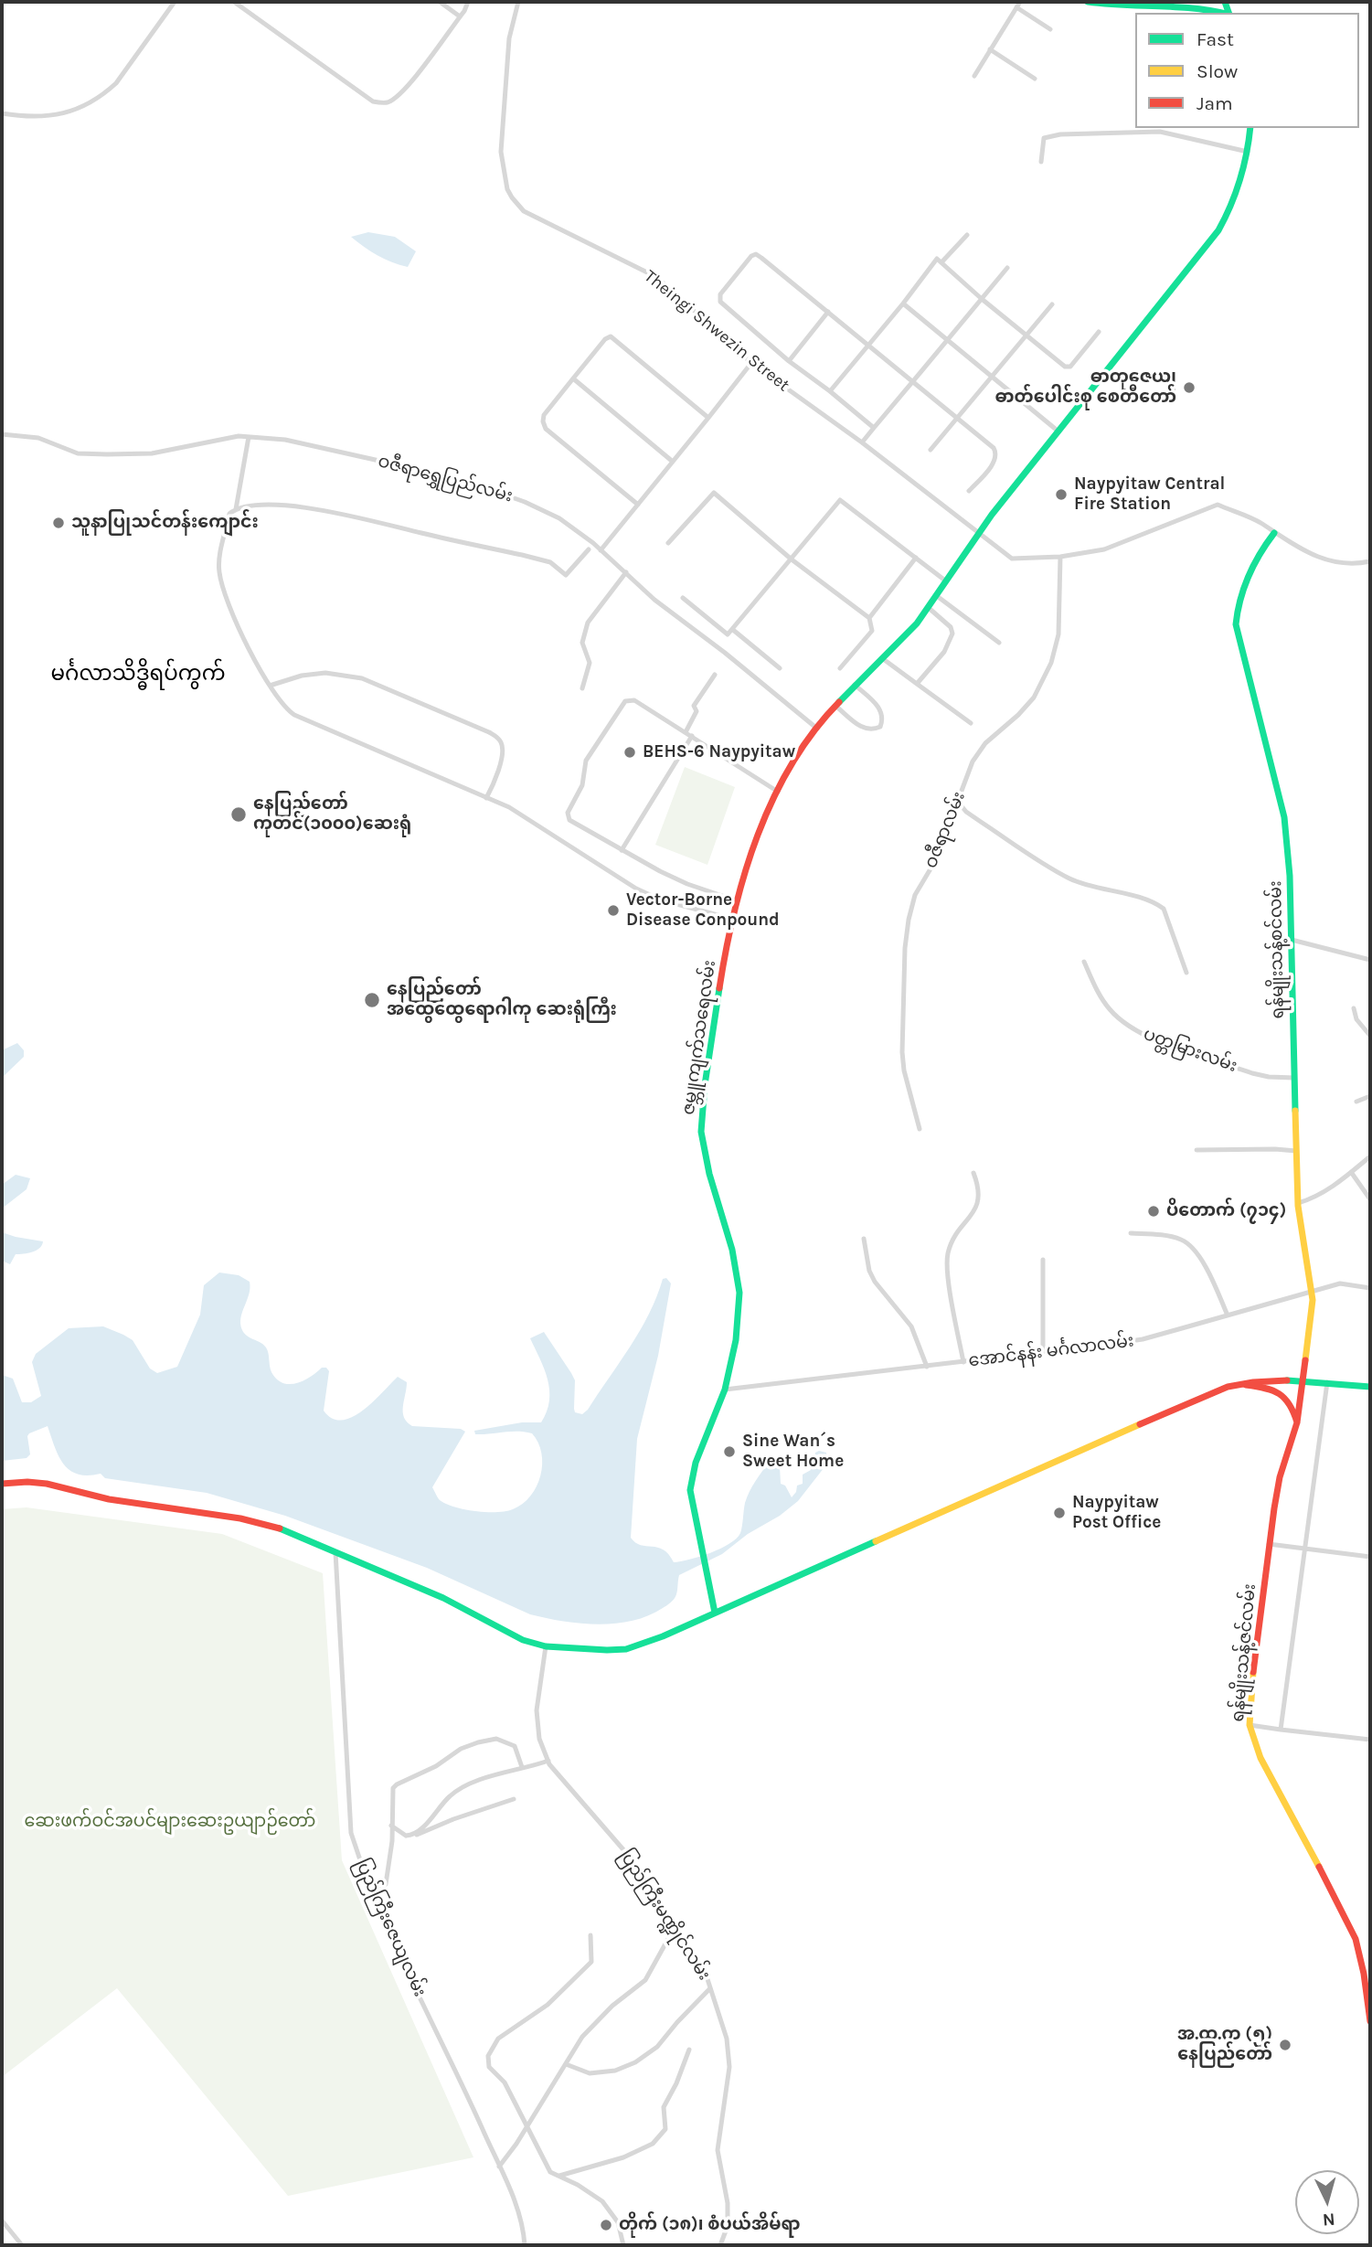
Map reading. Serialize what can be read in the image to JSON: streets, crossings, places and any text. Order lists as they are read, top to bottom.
{
  "streets": {
    "main road": ["ရန်မျိုးသန့်စင်လမ်း", "ဇမ္ဘူကျက်သရေလမ်း", "ရန်မျိုးသန့်ဇင်လမ်း"],
    "street": [
      "Theingi Shwezin Street",
      "ဝဇီရာရွှေပြည်လမ်း",
      "ဝဇီရာလမ်း",
      "ပတ္တမြားလမ်း",
      "အောင်နန်း မင်္ဂလာလမ်း",
      "ပြည်ကြီးမဏ္ဍိုင်လမ်း",
      "ပြည်ကြီးဇေယျလမ်း"
    ]
  },
  "crossings": [
    ["Theingi Shwezin Street", "ဇမ္ဘူကျက်သရေလမ်း"],
    ["ဝဇီရာရွှေပြည်လမ်း", "ဇမ္ဘူကျက်သရေလမ်း"],
    ["ရန်မျိုးသန့်စင်လမ်း", "ပတ္တမြားလမ်း"],
    ["ရန်မျိုးသန့်စင်လမ်း", "အောင်နန်း မင်္ဂလာလမ်း"],
    ["ရန်မျိုးသန့်စင်လမ်း", "ရန်မျိုးသန့်ဇင်လမ်း"],
    ["ဇမ္ဘူကျက်သရေလမ်း", "အောင်နန်း မင်္ဂလာလမ်း"]
  ],
  "districts": ["မင်္ဂလာသိဒ္ဓိရပ်ကွက်"],
  "parks": ["ဆေးဖက်ဝင်အပင်များဆေးဥယျာဉ်တော်"],
  "places": [
    "ဓာတုဇေယျ ဓာတ်ပေါင်းစု စေတီတော်",
    "Naypyitaw Central Fire Station",
    "သူနာပြုသင်တန်းကျောင်း",
    "BEHS-6 Naypyitaw",
    "နေပြည်တော် ကုတင်(၁၀၀၀)ဆေးရုံ",
    "Vector-Borne Disease Conpound",
    "နေပြည်တော် အထွေထွေရောဂါကု ဆေးရုံကြီး",
    "ပိတောက် (၇၁၄)",
    "Sine Wan´s Sweet Home",
    "Naypyitaw Post Office",
    "အ.ထ.က (၅) နေပြည်တော်",
    "တိုက် (၁၈)၊ စံပယ်အိမ်ရာ"
  ],
  "legend": ["Fast", "Slow", "Jam"],
  "north": "bottom"
}
